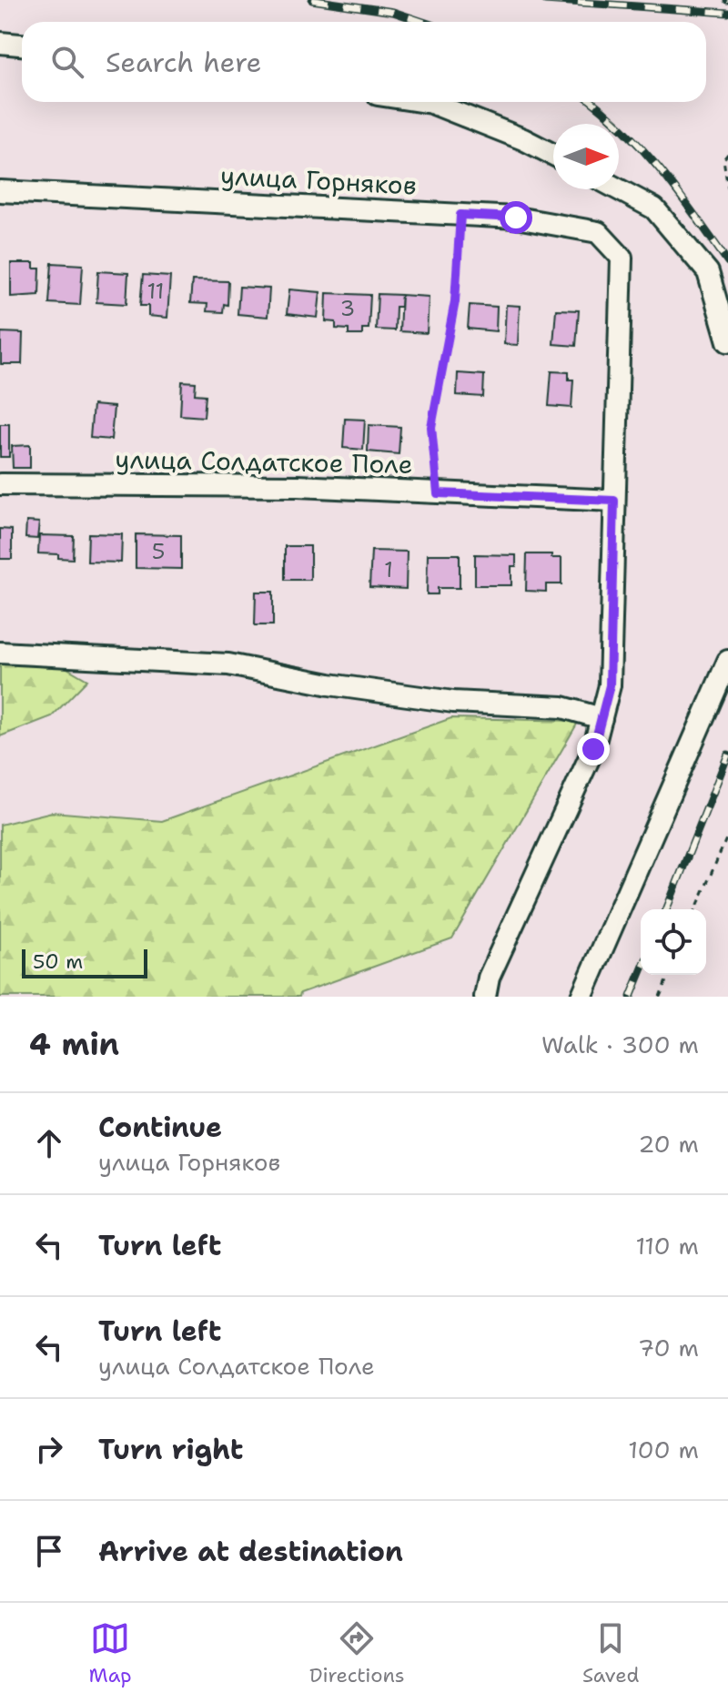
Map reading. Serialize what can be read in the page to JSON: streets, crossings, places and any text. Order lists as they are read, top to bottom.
{
  "streets": {
    "street": ["улица Горняков", "улица Солдатское Поле"]
  },
  "crossings": [
    ["улица Горняков", "улица Солдатское Поле"]
  ],
  "house_numbers": [
    "11",
    "3",
    "5",
    "1"
  ],
  "scale_bar": "50 m",
  "north": "right",
  "page": {
    "search": "Search here",
    "scale": "50 m",
    "heading": ["4 min", "Walk · 300 m"],
    "list": [
      ["Continue", "улица Горняков", "20 m"],
      ["Turn left", "110 m"],
      ["Turn left", "улица Солдатское Поле", "70 m"],
      ["Turn right", "100 m"],
      "Arrive at destination"
    ],
    "nav": ["Map", "Directions", "Saved"]
  }
}
